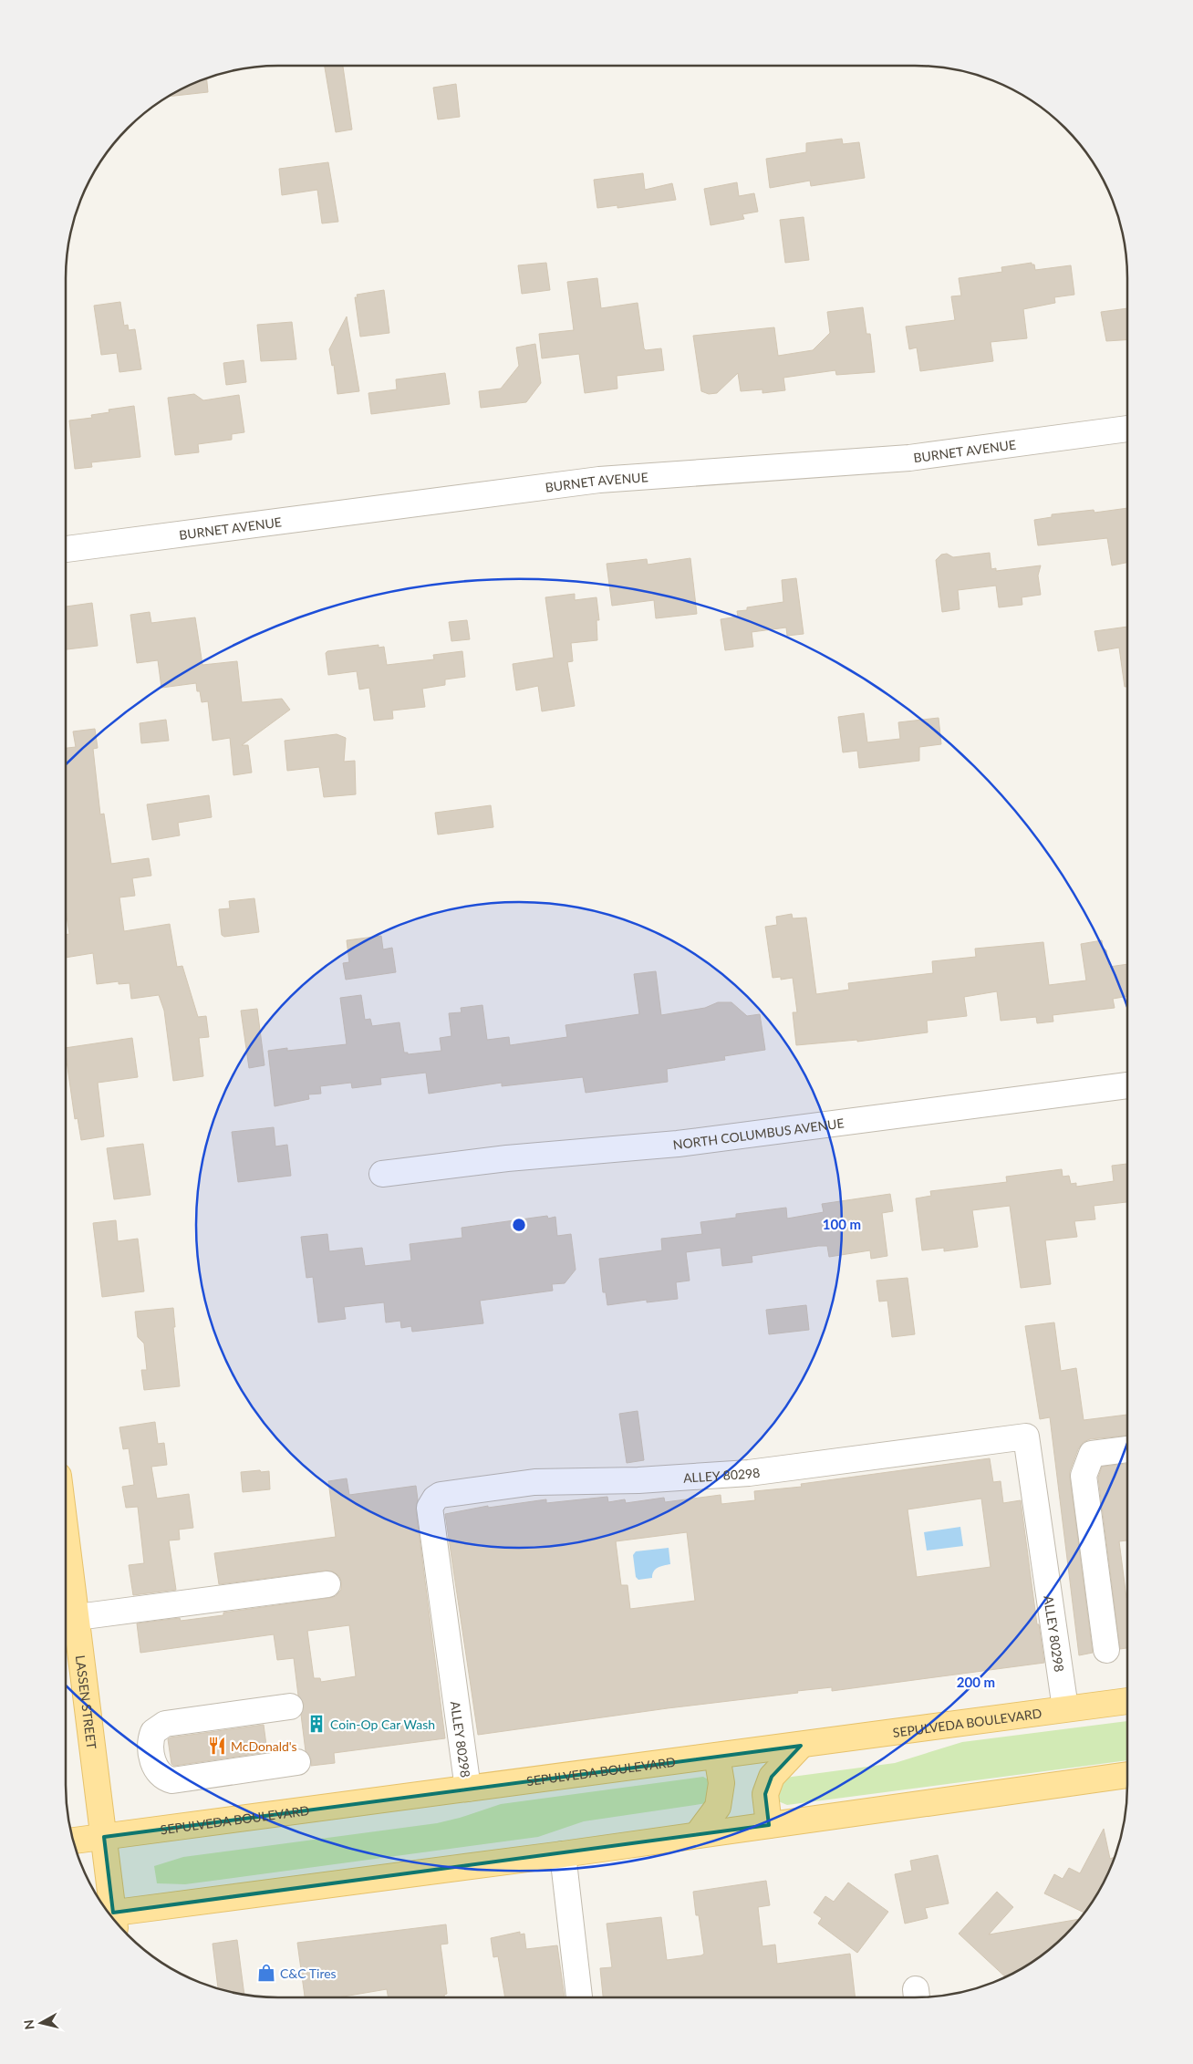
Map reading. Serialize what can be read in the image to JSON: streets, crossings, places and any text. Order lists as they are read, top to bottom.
{
  "streets": {
    "main road": ["LASSEN STREET", "SEPULVEDA BOULEVARD"],
    "street": ["BURNET AVENUE", "NORTH COLUMBUS AVENUE", "ALLEY 80298"]
  },
  "crossings": [
    ["ALLEY 80298", "SEPULVEDA BOULEVARD"],
    ["LASSEN STREET", "SEPULVEDA BOULEVARD"]
  ],
  "places": {
    "building": ["Coin-Op Car Wash"],
    "restaurant": ["McDonald's"],
    "shop": ["C&C Tires"]
  },
  "north": "left",
  "rings": ["100 m", "200 m"]
}
